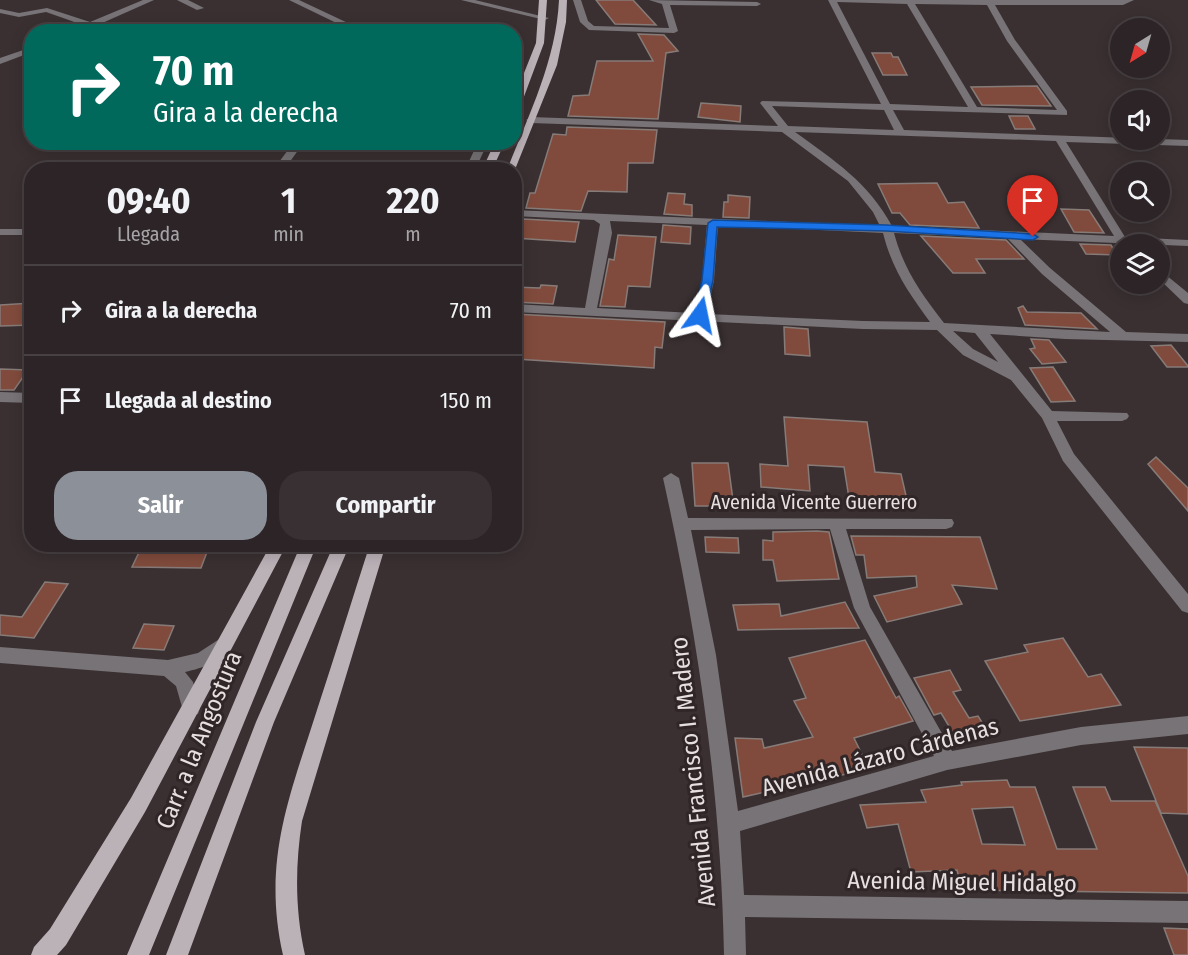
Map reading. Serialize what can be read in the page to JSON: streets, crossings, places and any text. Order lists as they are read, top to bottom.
{
  "streets": {
    "main road": ["Carr. a la Angostura"],
    "street": [
      "Avenida Vicente Guerrero",
      "Avenida Lázaro Cárdenas",
      "Avenida Francisco I. Madero",
      "Avenida Miguel Hidalgo"
    ]
  },
  "crossings": [
    ["Avenida Vicente Guerrero", "Avenida Francisco I. Madero"],
    ["Avenida Lázaro Cárdenas", "Avenida Francisco I. Madero"],
    ["Avenida Francisco I. Madero", "Avenida Miguel Hidalgo"]
  ],
  "north": "bottom left",
  "page": {
    "turn": ["70 m", "Gira a la derecha"],
    "eta": [
      "09:40",
      "Llegada",
      "1",
      "min",
      "220",
      "m"
    ],
    "list": [
      {
        "name": "Gira a la derecha",
        "value": "70 m"
      },
      {
        "name": "Llegada al destino",
        "value": "150 m"
      }
    ],
    "buttons": ["Salir", "Compartir"]
  }
}
